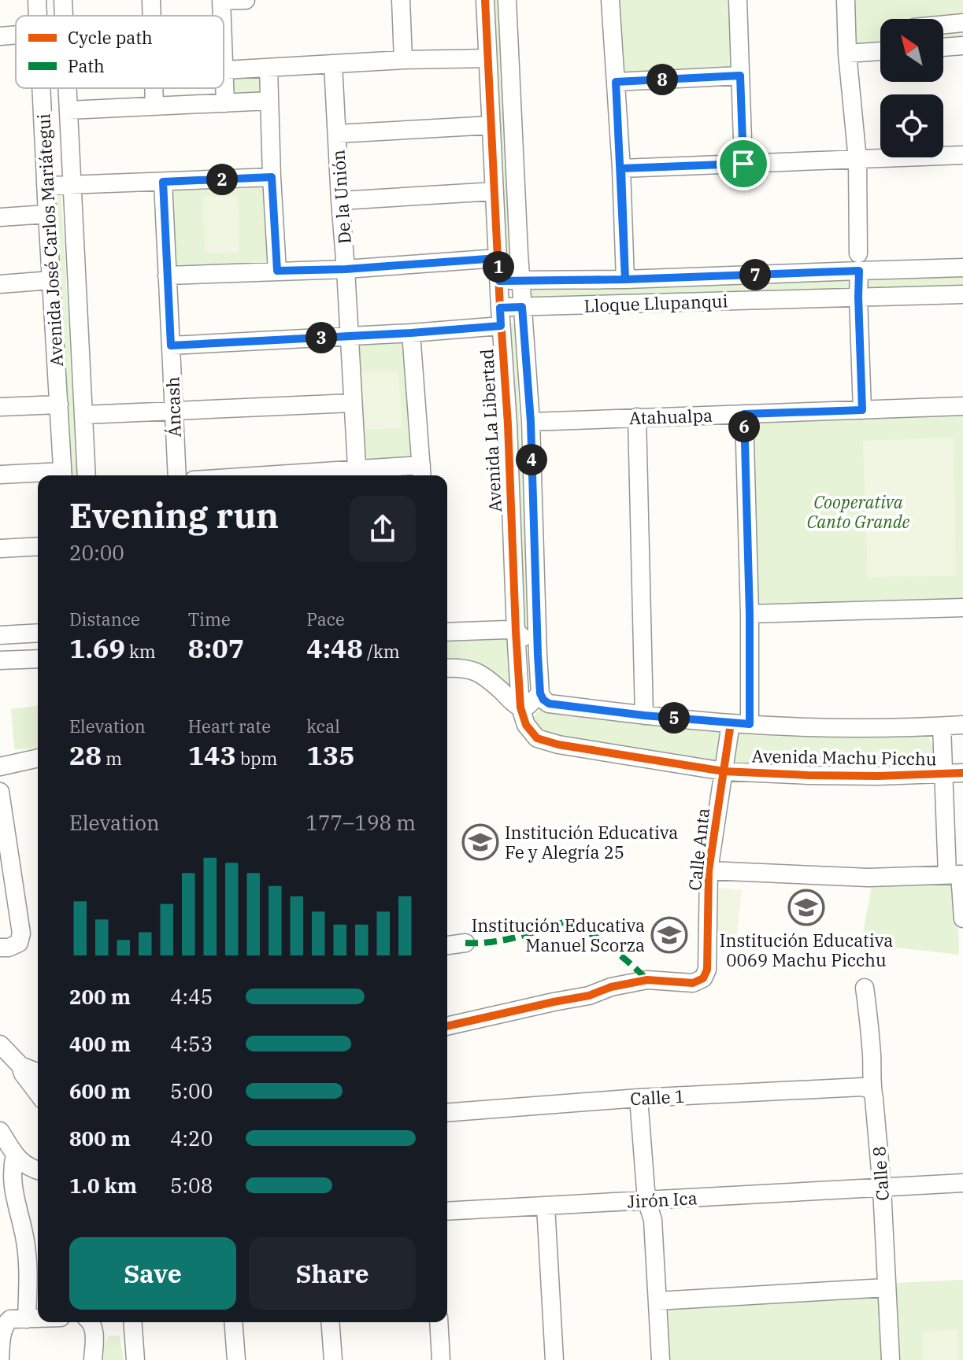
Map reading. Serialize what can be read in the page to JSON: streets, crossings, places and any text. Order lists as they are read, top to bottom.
{
  "streets": {
    "street": [
      "De la Unión",
      "Avenida José Carlos Mariátegui",
      "Lloque Llupanqui",
      "Áncash",
      "Atahualpa",
      "Avenida La Libertad",
      "Avenida Machu Picchu",
      "Calle Anta",
      "Calle 1",
      "Calle 8",
      "Jirón Ica"
    ]
  },
  "crossings": [
    ["Lloque Llupanqui", "Avenida La Libertad"],
    ["Avenida La Libertad", "Avenida Machu Picchu"],
    ["Avenida Machu Picchu", "Calle Anta"],
    ["Calle 1", "Calle 8"],
    ["Calle 8", "Jirón Ica"]
  ],
  "parks": ["Cooperativa Canto Grande"],
  "places": {
    "school or university": ["Institución Educativa Fe y Alegría 25", "Institución Educativa 0069 Machu Picchu", "Institución Educativa Manuel Scorza"]
  },
  "legend": ["Cycle path", "Path"],
  "north": "top left",
  "page": {
    "pins": [
      "8",
      "2",
      "1",
      "7",
      "3",
      "6",
      "4",
      "5"
    ],
    "heading": ["Evening run", "20:00"],
    "stats": [
      ["Distance", "1.69 km"],
      ["Time", "8:07"],
      ["Pace", "4:48 /km"],
      ["Elevation", "28 m"],
      ["Heart rate", "143 bpm"],
      ["kcal", "135"]
    ],
    "chart": ["Elevation", "177–198 m"],
    "list": [
      {
        "name": "200 m",
        "note": "4:45"
      },
      {
        "name": "400 m",
        "note": "4:53"
      },
      {
        "name": "600 m",
        "note": "5:00"
      },
      {
        "name": "800 m",
        "note": "4:20"
      },
      {
        "name": "1.0 km",
        "note": "5:08"
      }
    ],
    "buttons": ["Save", "Share"]
  }
}
